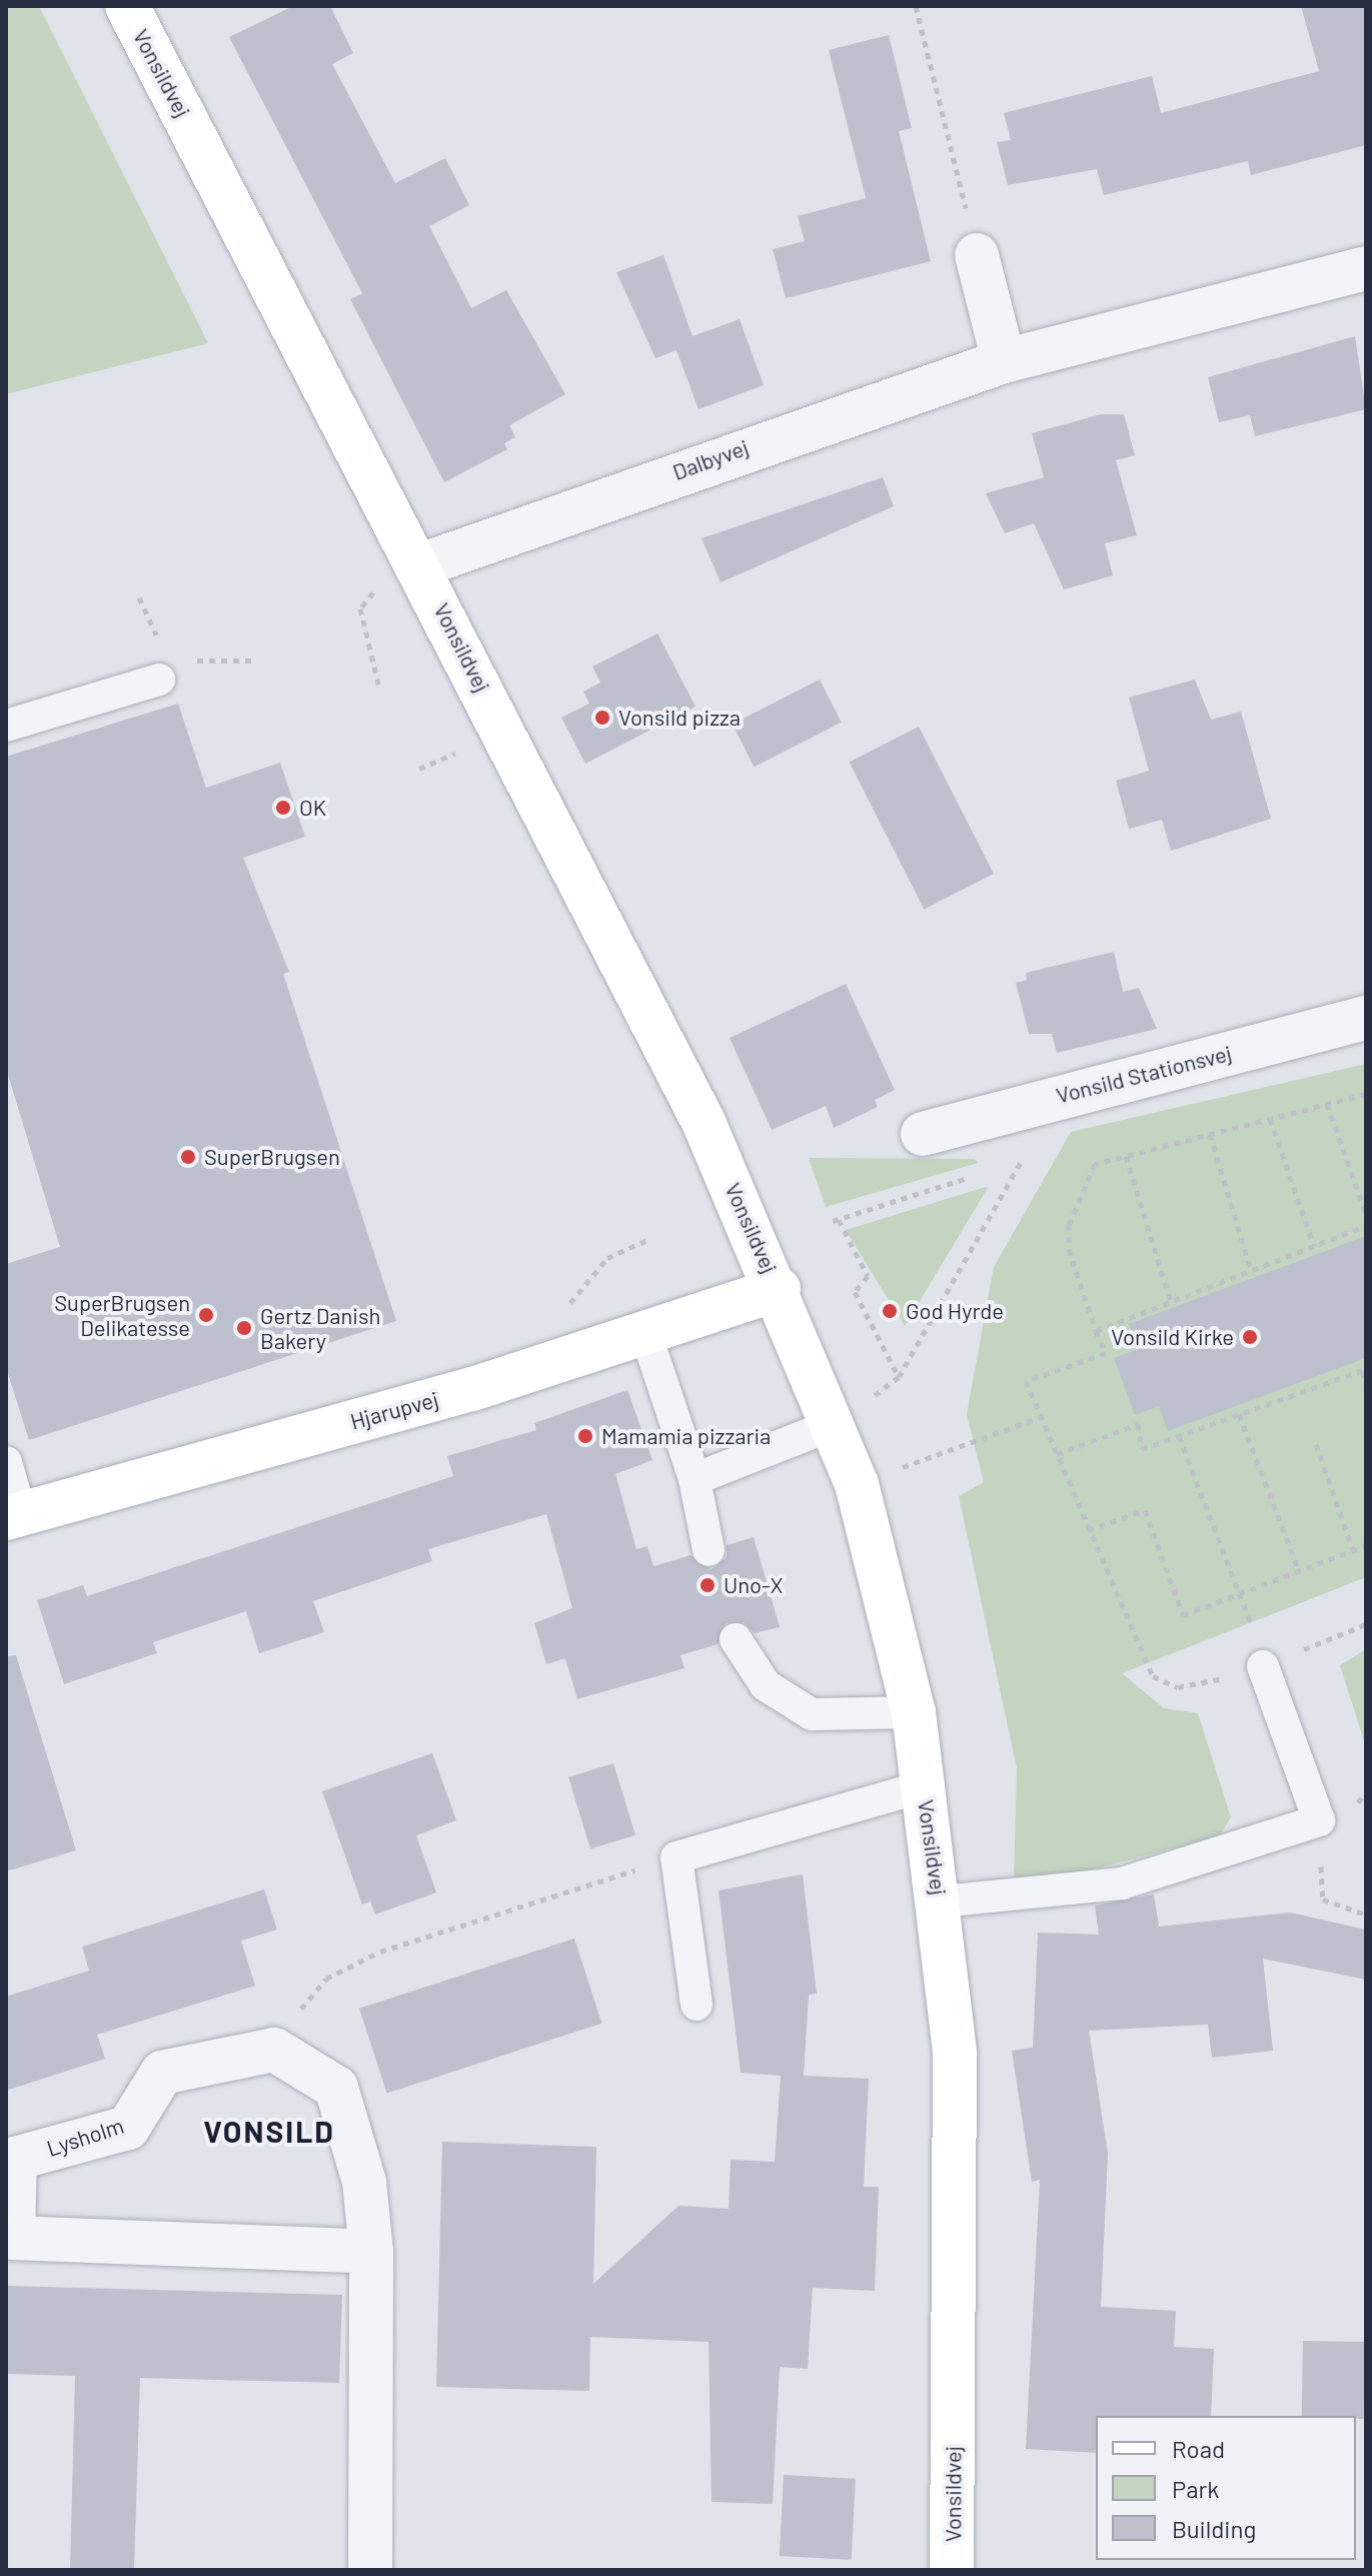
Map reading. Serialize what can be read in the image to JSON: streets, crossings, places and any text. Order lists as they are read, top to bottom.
{
  "streets": {
    "main road": ["Vonsildvej", "Hjarupvej"],
    "street": ["Dalbyvej", "Vonsild Stationsvej", "Lysholm"]
  },
  "crossings": [
    ["Vonsildvej", "Dalbyvej"],
    ["Vonsildvej", "Hjarupvej"]
  ],
  "districts": ["VONSILD"],
  "places": [
    "Vonsild pizza",
    "OK",
    "SuperBrugsen",
    "God Hyrde",
    "SuperBrugsen Delikatesse",
    "Gertz Danish Bakery",
    "Vonsild Kirke",
    "Mamamia pizzaria",
    "Uno-X"
  ],
  "legend": ["Road", "Park", "Building"]
}
